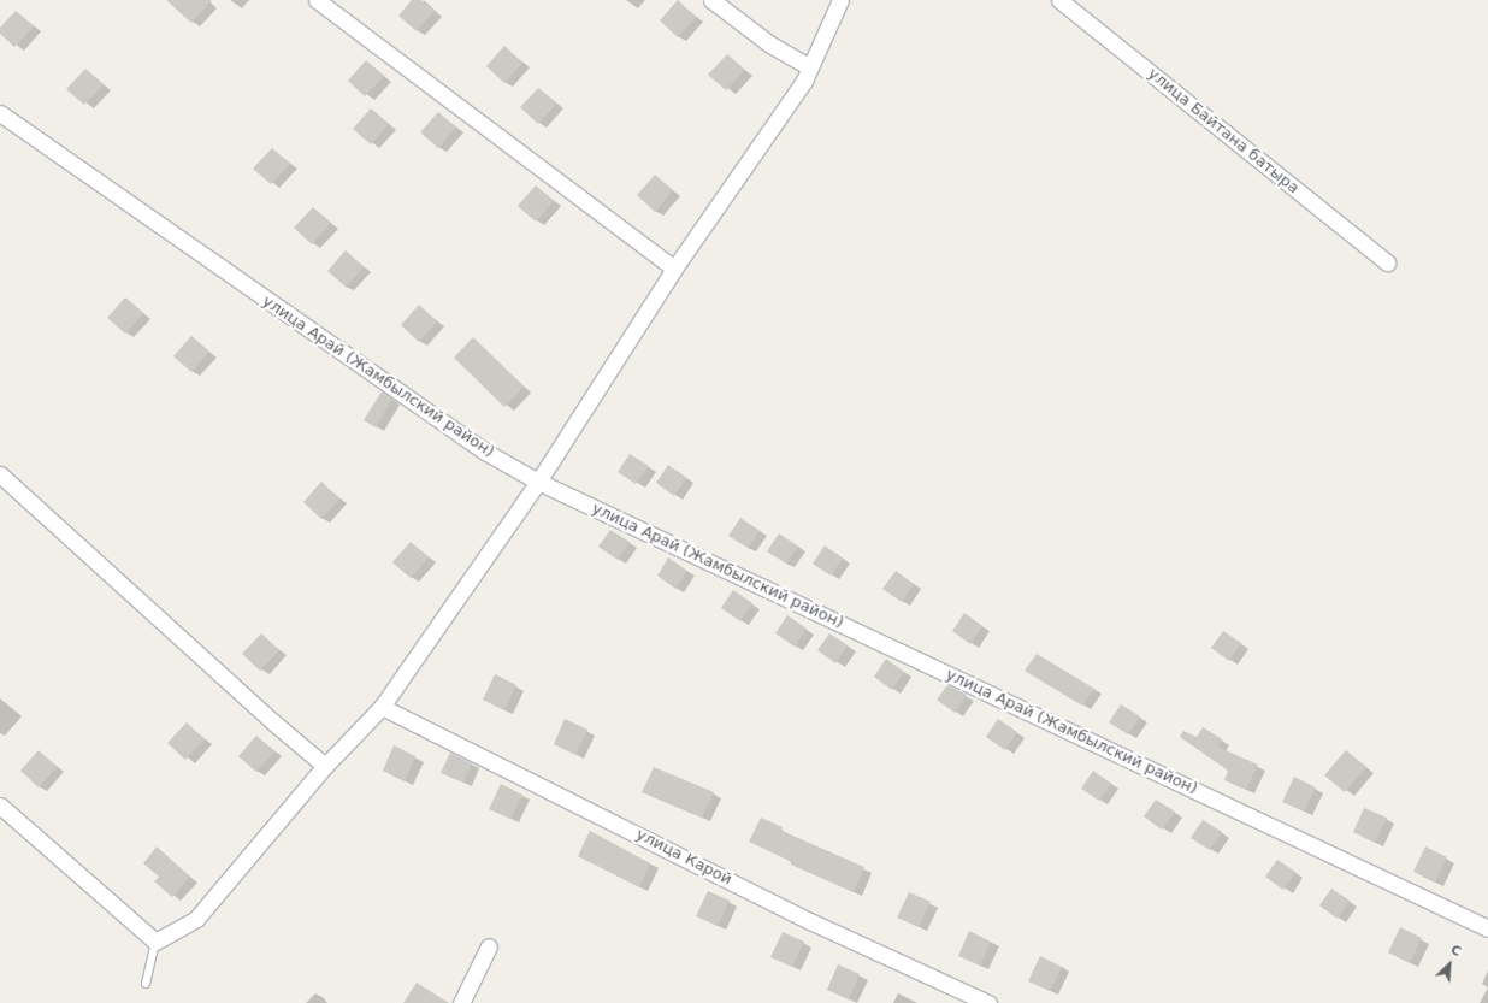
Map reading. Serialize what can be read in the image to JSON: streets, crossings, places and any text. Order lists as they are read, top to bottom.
{
  "streets": {
    "street": ["улица Байтана батыра", "улица Арай (Жамбылский район)", "улица Карой"]
  },
  "north": "top right"
}
